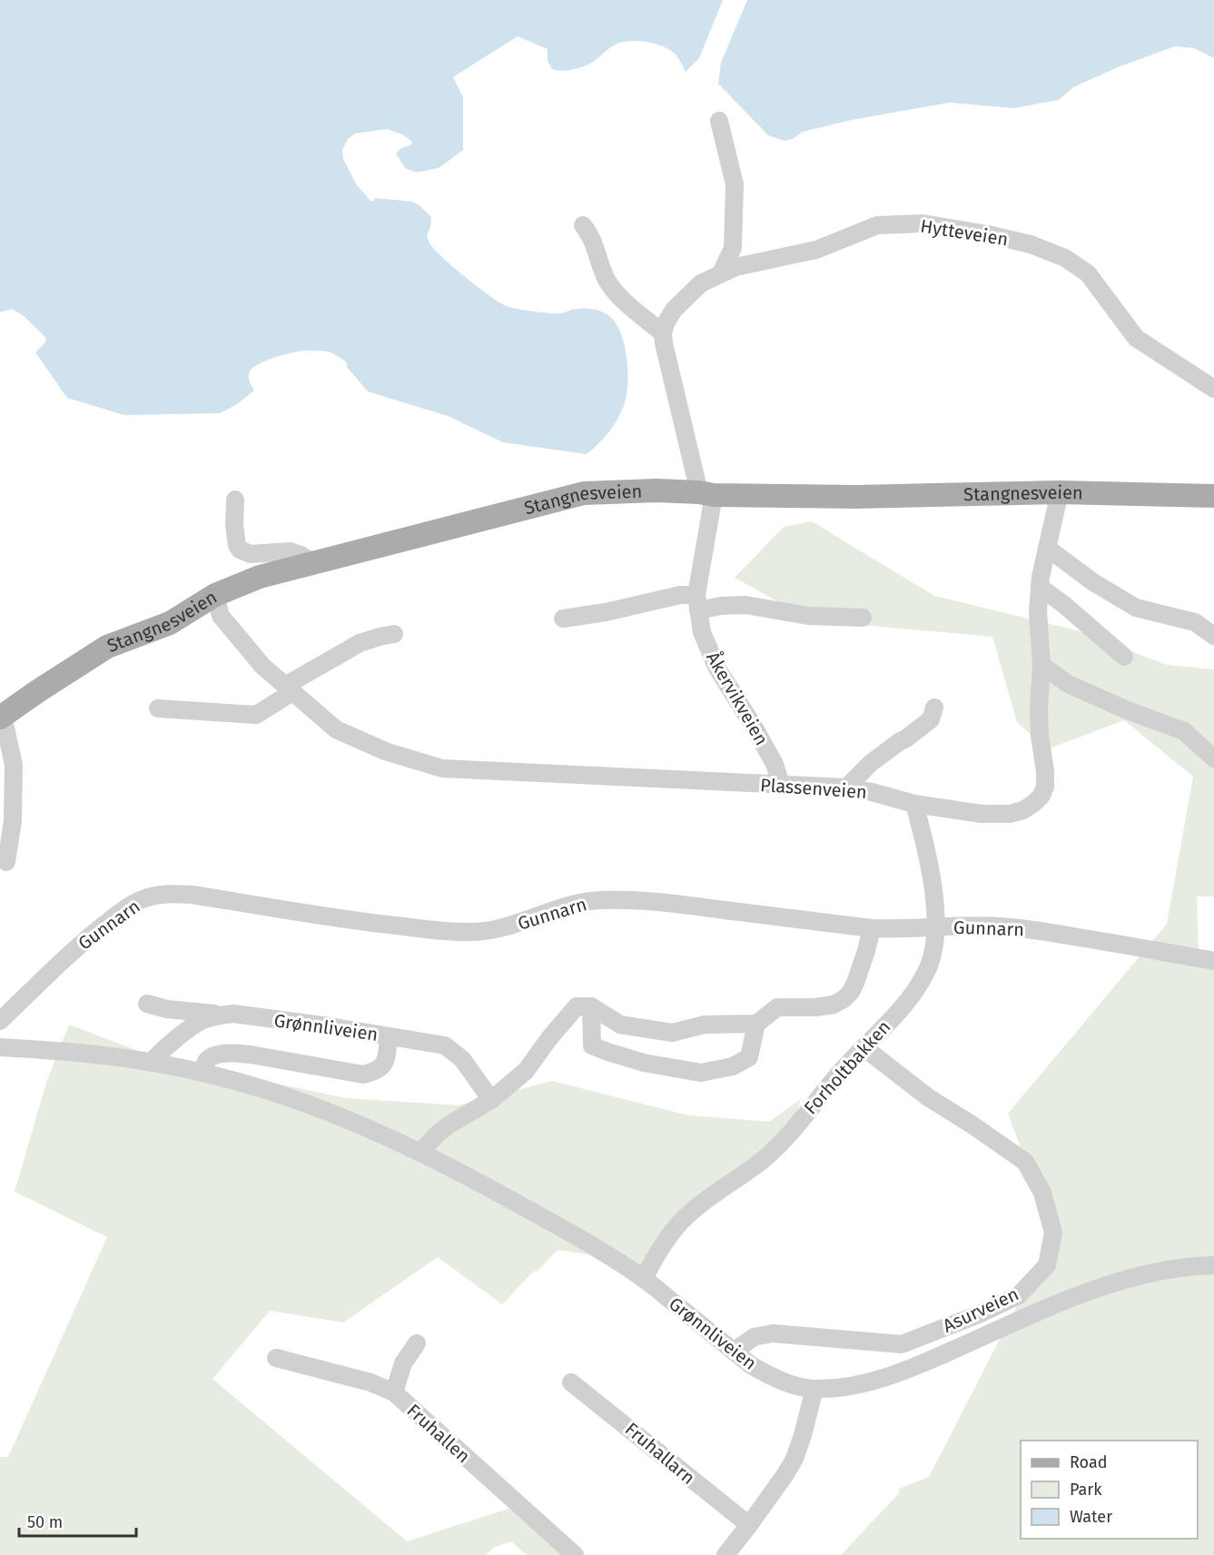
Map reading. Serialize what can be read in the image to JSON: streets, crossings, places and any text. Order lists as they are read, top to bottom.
{
  "streets": {
    "main road": ["Stangnesveien"],
    "street": [
      "Hytteveien",
      "Åkervikveien",
      "Plassenveien",
      "Gunnarn",
      "Grønnliveien",
      "Forholtbakken",
      "Asurveien",
      "Fruhallen",
      "Fruhallarn"
    ]
  },
  "crossings": [
    ["Stangnesveien", "Åkervikveien"],
    ["Stangnesveien", "Plassenveien"],
    ["Åkervikveien", "Plassenveien"],
    ["Plassenveien", "Forholtbakken"],
    ["Gunnarn", "Forholtbakken"],
    ["Grønnliveien", "Forholtbakken"],
    ["Grønnliveien", "Asurveien"],
    ["Forholtbakken", "Asurveien"]
  ],
  "legend": ["Road", "Park", "Water"],
  "scale_bar": "50 m"
}
